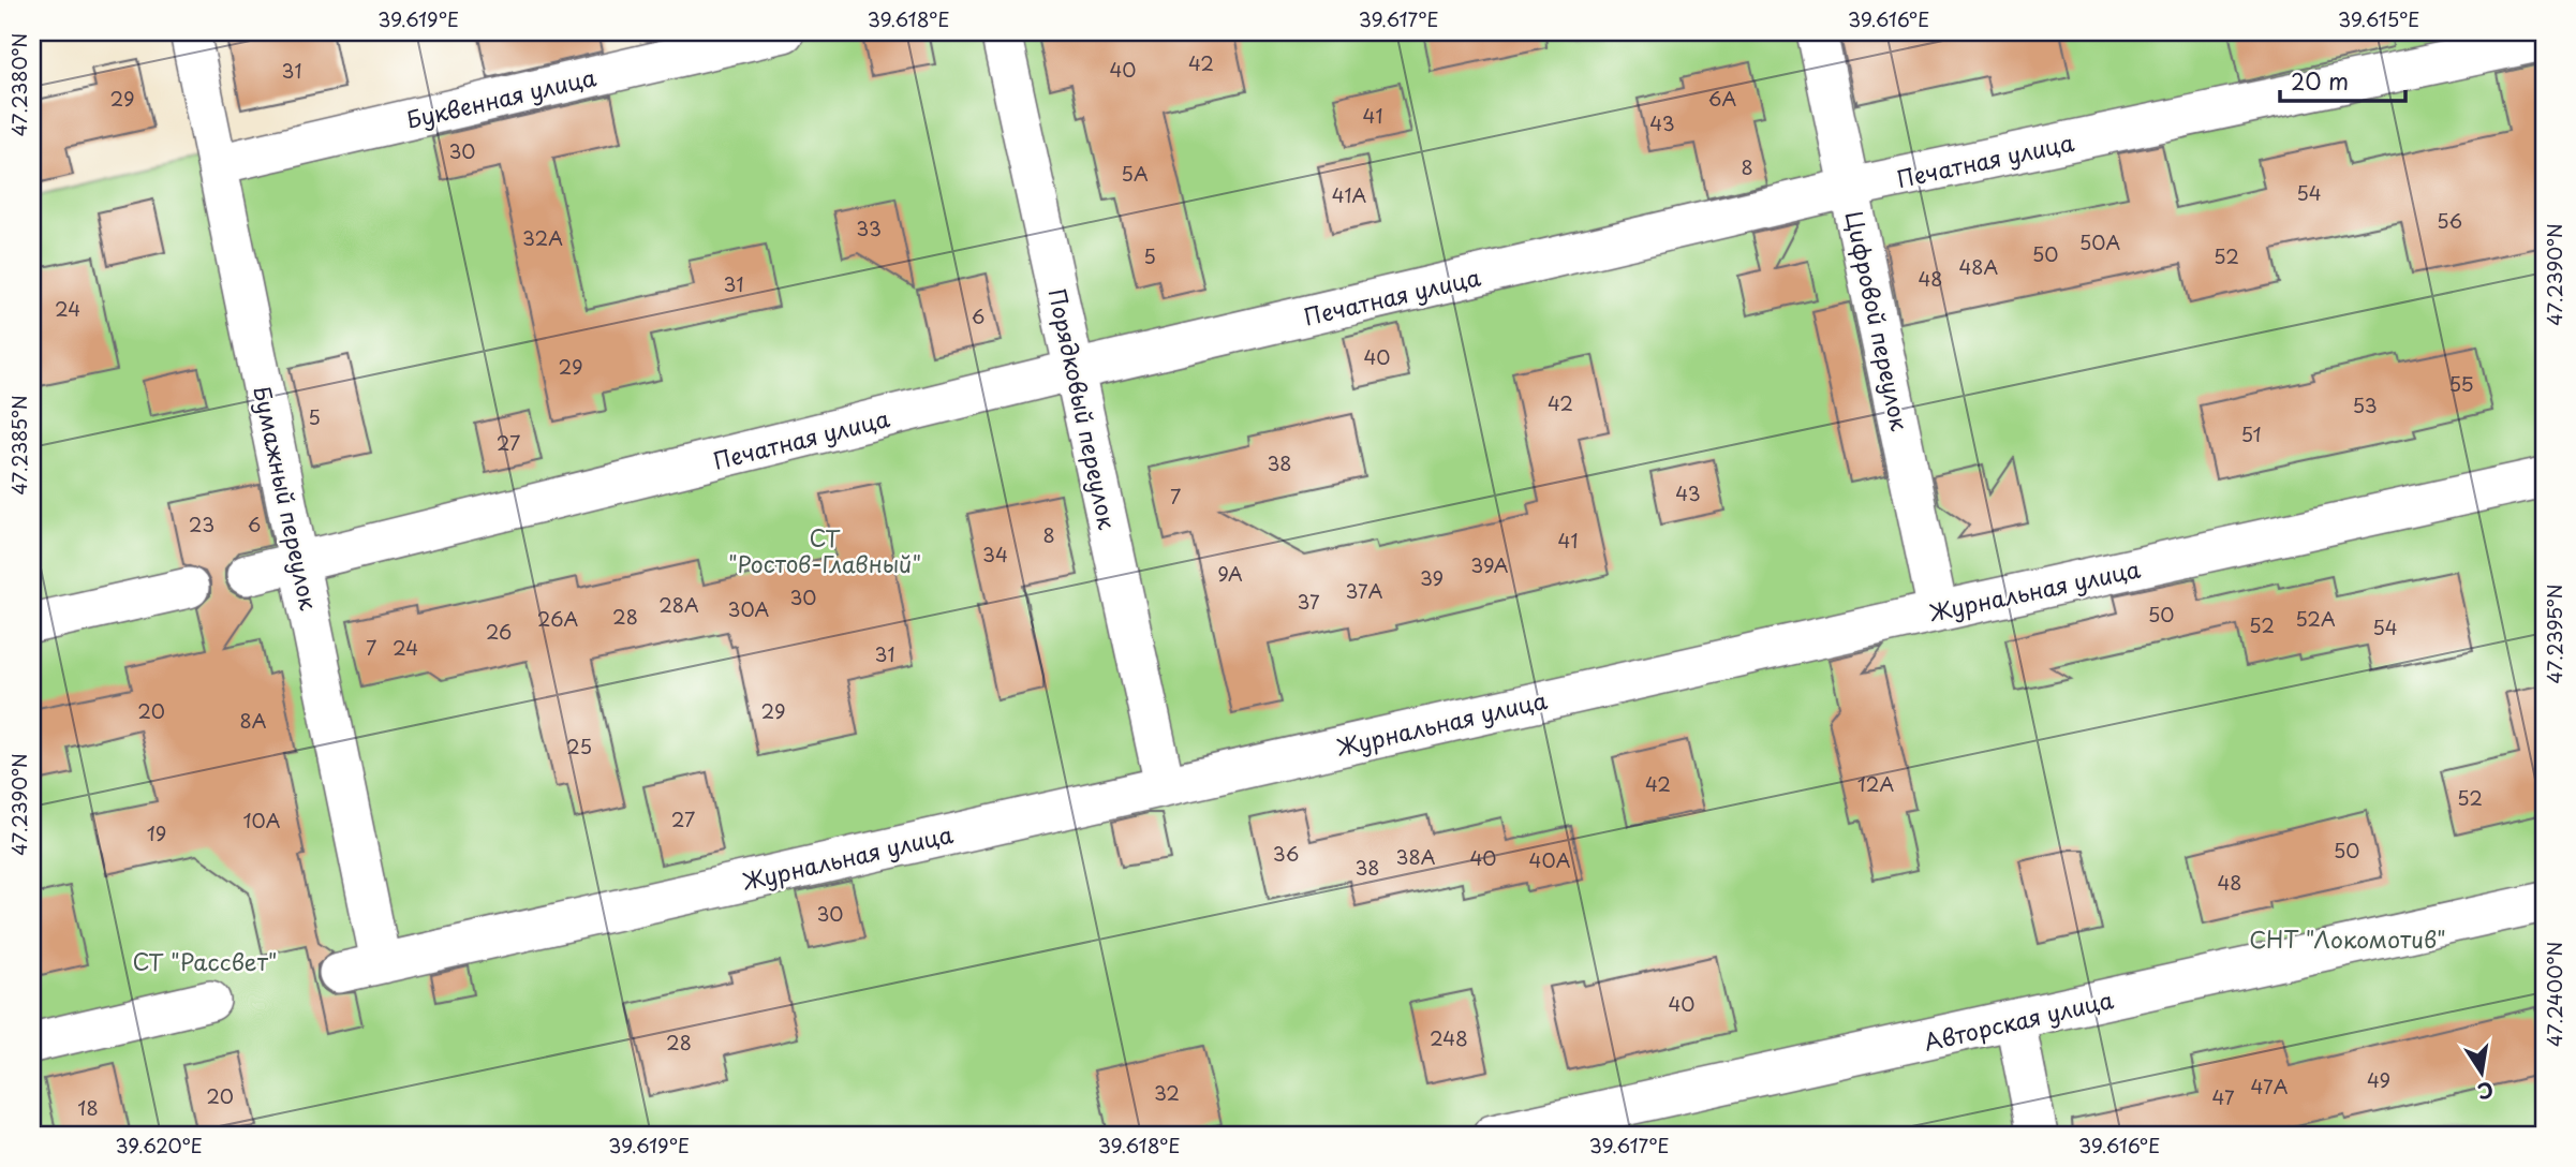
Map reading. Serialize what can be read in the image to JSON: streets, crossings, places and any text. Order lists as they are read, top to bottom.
{
  "streets": {
    "street": [
      "Буквенная улица",
      "Печатная улица",
      "Цифровой переулок",
      "Порядковый переулок",
      "Бумажный переулок",
      "Журнальная улица",
      "Авторская улица"
    ]
  },
  "crossings": [
    ["Буквенная улица", "Бумажный переулок"],
    ["Печатная улица", "Цифровой переулок"],
    ["Печатная улица", "Порядковый переулок"],
    ["Печатная улица", "Бумажный переулок"],
    ["Цифровой переулок", "Журнальная улица"],
    ["Порядковый переулок", "Журнальная улица"],
    ["Бумажный переулок", "Журнальная улица"]
  ],
  "parks": ["СТ \"Ростов-Главный\"", "СНТ \"Локомотив\"", "СТ \"Рассвет\""],
  "house_numbers": [
    "42",
    "40",
    "31",
    "29",
    "6А",
    "41",
    "43",
    "30",
    "8",
    "5А",
    "54",
    "41А",
    "56",
    "33",
    "32А",
    "50А",
    "50",
    "5",
    "52",
    "48А",
    "48",
    "31",
    "24",
    "6",
    "40",
    "29",
    "55",
    "42",
    "53",
    "5",
    "51",
    "27",
    "38",
    "43",
    "7",
    "23",
    "6",
    "8",
    "41",
    "34",
    "39А",
    "9А",
    "39",
    "37А",
    "30",
    "37",
    "28А",
    "30А",
    "50",
    "28",
    "26А",
    "52А",
    "52",
    "54",
    "26",
    "7",
    "24",
    "31",
    "20",
    "29",
    "8А",
    "25",
    "42",
    "12А",
    "52",
    "27",
    "10А",
    "19",
    "50",
    "36",
    "38А",
    "40",
    "40А",
    "38",
    "48",
    "30",
    "40",
    "248",
    "28",
    "49",
    "47А",
    "32",
    "20",
    "47",
    "18"
  ],
  "scale_bar": "20 m",
  "north": "bottom",
  "coordinates": [
    "39.619°E",
    "39.618°E",
    "39.617°E",
    "39.616°E",
    "39.615°E",
    "47.2380°N",
    "47.2390°N",
    "47.2385°N",
    "47.2395°N",
    "47.2400°N",
    "39.620°E"
  ]
}
